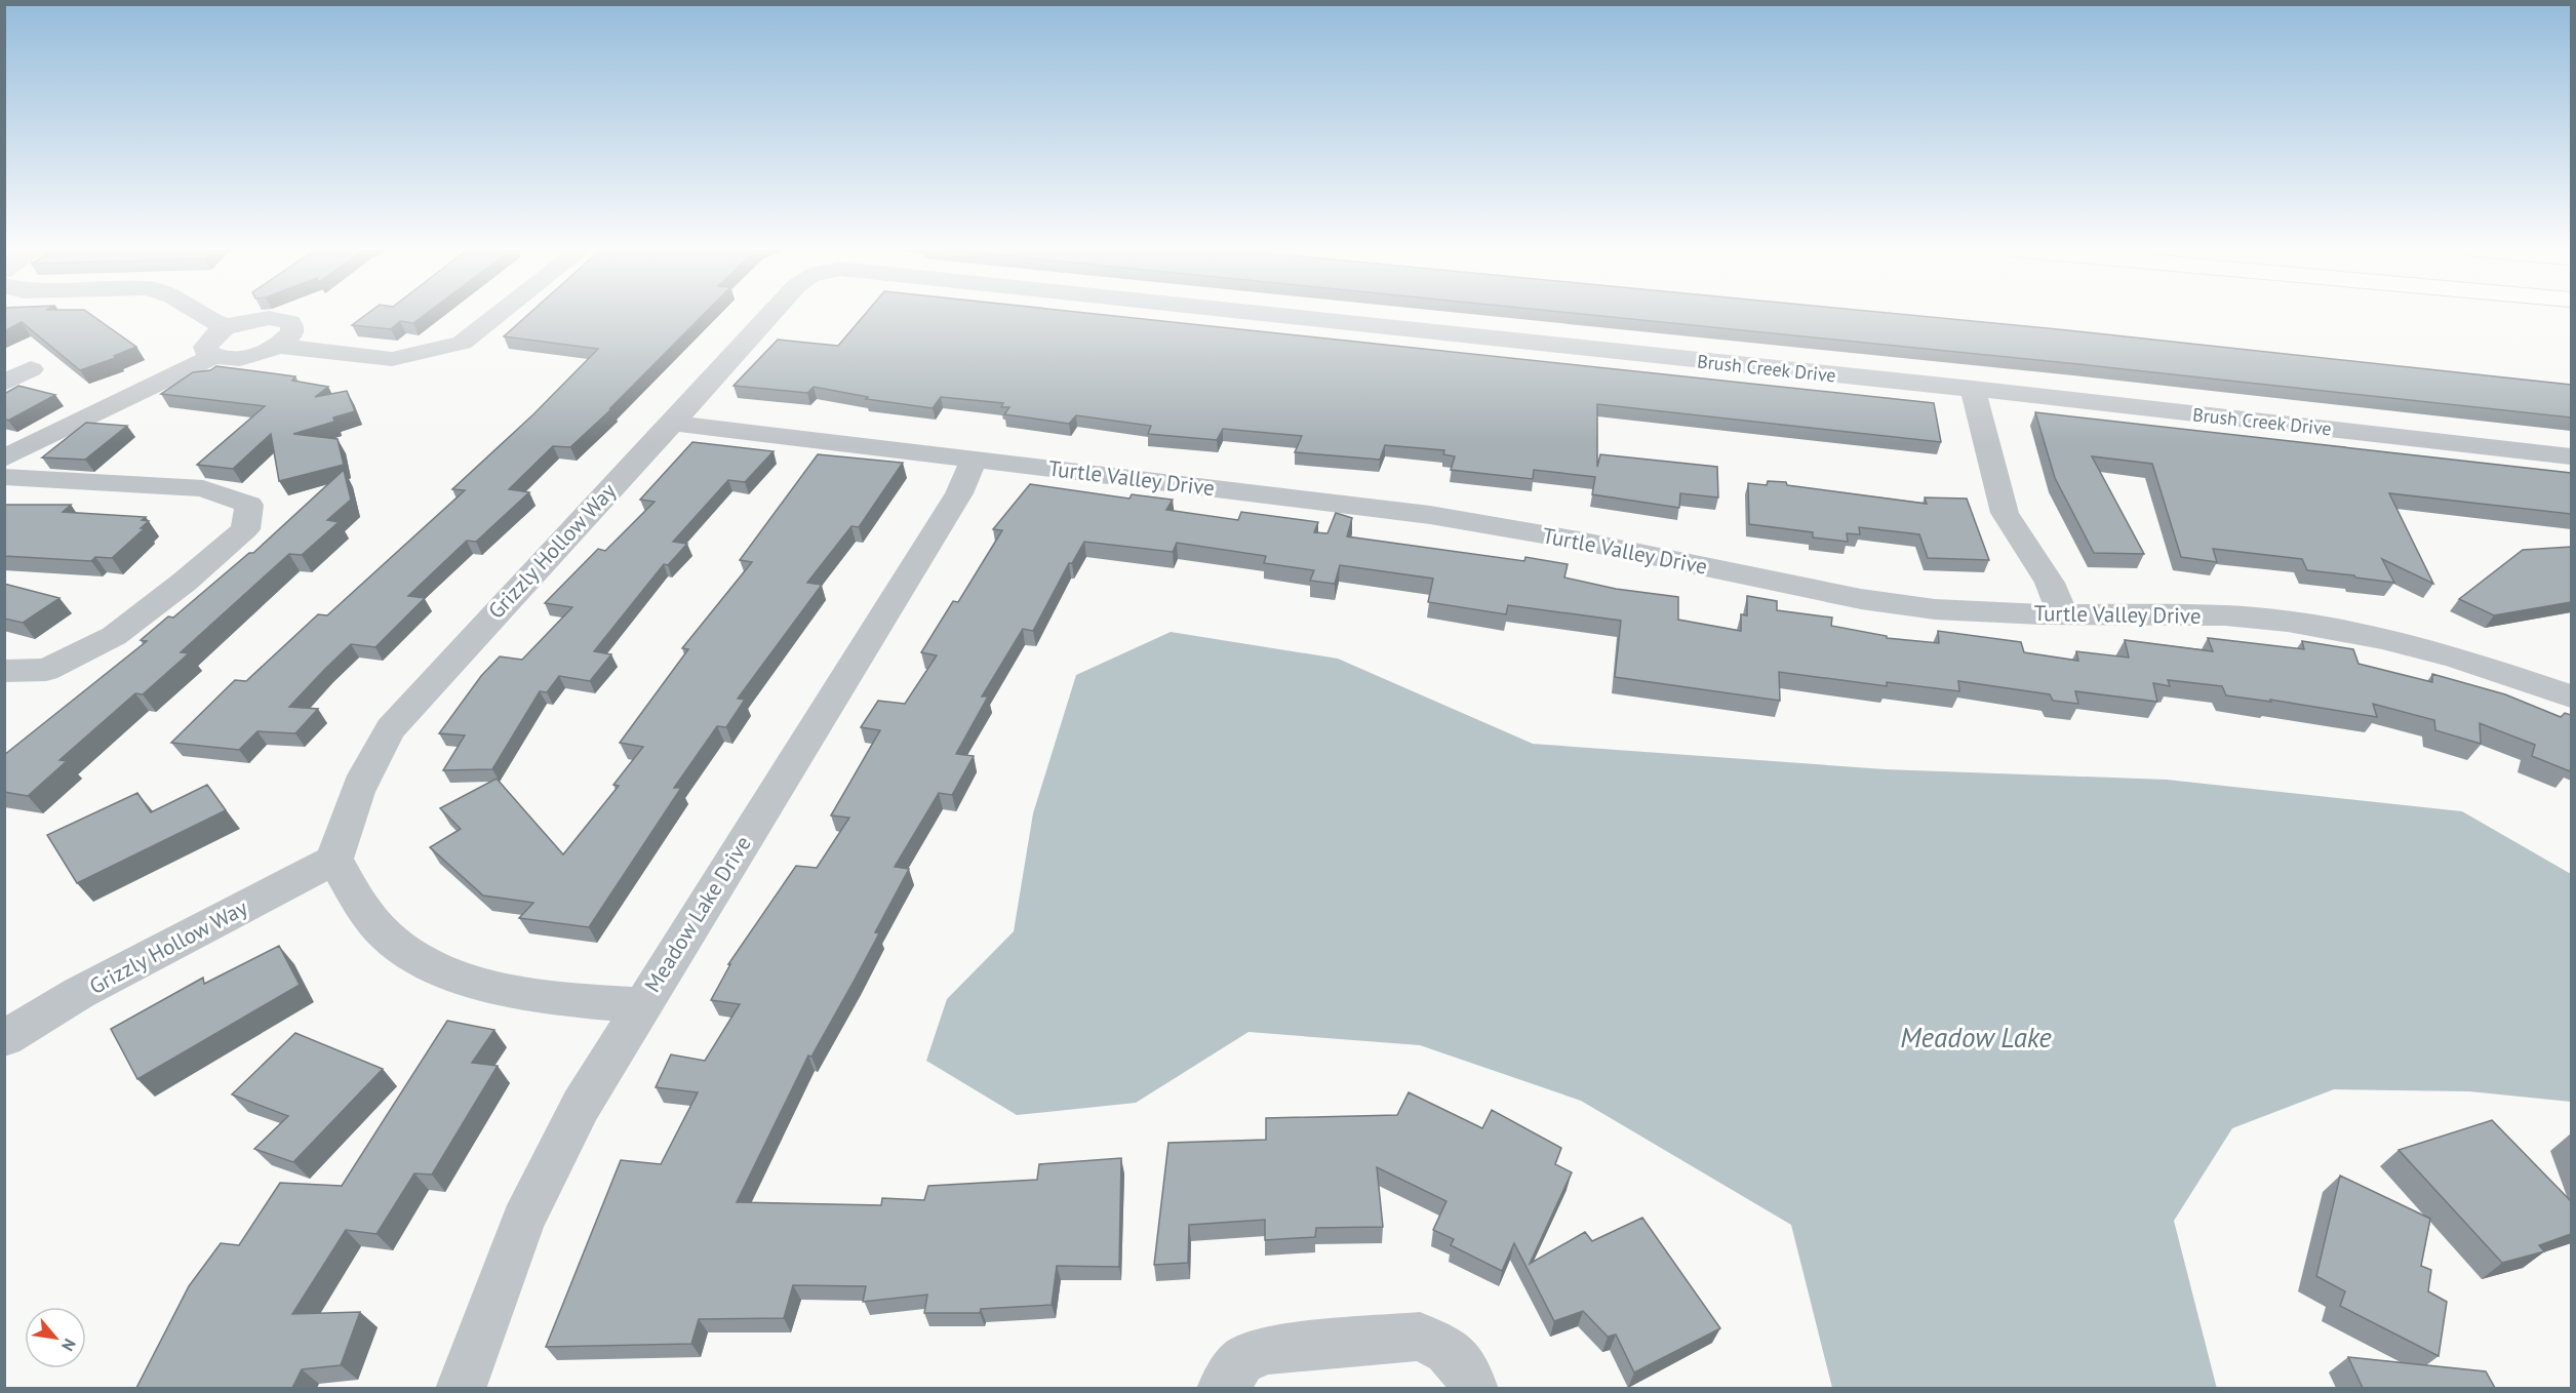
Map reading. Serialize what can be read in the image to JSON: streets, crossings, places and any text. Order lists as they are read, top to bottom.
{
  "streets": {
    "street": [
      "Brush Creek Drive",
      "Turtle Valley Drive",
      "Grizzly Hollow Way",
      "Meadow Lake Drive"
    ]
  },
  "crossings": [
    ["Turtle Valley Drive", "Grizzly Hollow Way"],
    ["Turtle Valley Drive", "Meadow Lake Drive"]
  ],
  "water": ["Meadow Lake"],
  "north": "bottom right"
}
